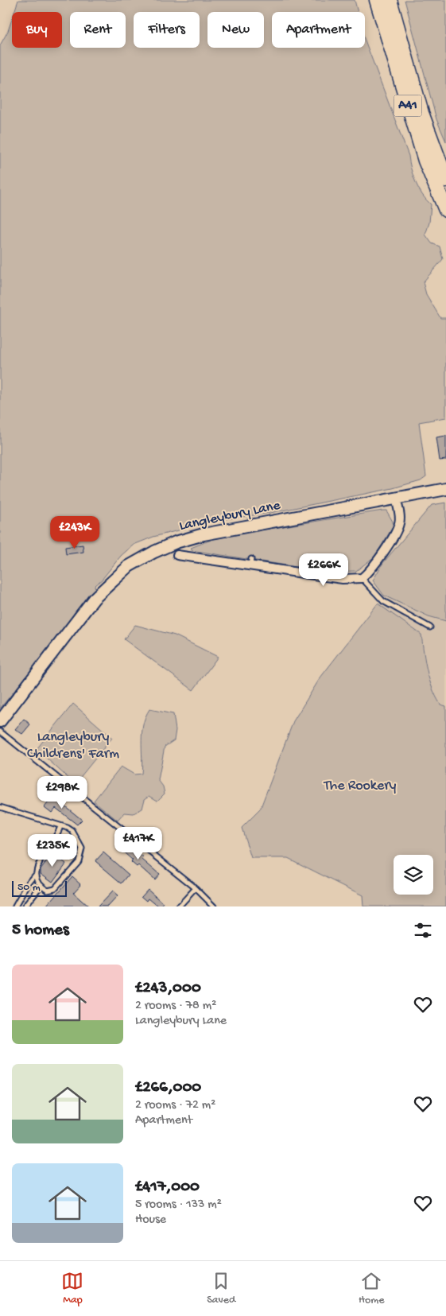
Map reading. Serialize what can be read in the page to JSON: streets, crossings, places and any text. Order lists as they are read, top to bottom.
{
  "streets": {
    "highway": ["A41"],
    "street": ["Langleybury Lane"]
  },
  "parks": ["Langleybury Childrens' Farm", "The Rookery"],
  "scale_bar": "50 m",
  "page": {
    "chip": [
      "Buy",
      "Rent",
      "Filters",
      "New",
      "Apartment"
    ],
    "price": [
      "£243K",
      "£266K",
      "£298K",
      "£417K",
      "£235K"
    ],
    "scale": "50 m",
    "heading": "5 homes",
    "list": [
      {
        "name": "£243,000",
        "note": "2 rooms · 78 m² · Langleybury Lane"
      },
      {
        "name": "£266,000",
        "note": "2 rooms · 72 m² · Apartment"
      },
      {
        "name": "£417,000",
        "note": "5 rooms · 133 m² · House"
      }
    ],
    "tabs": ["Map", "Saved", "Home"]
  }
}
